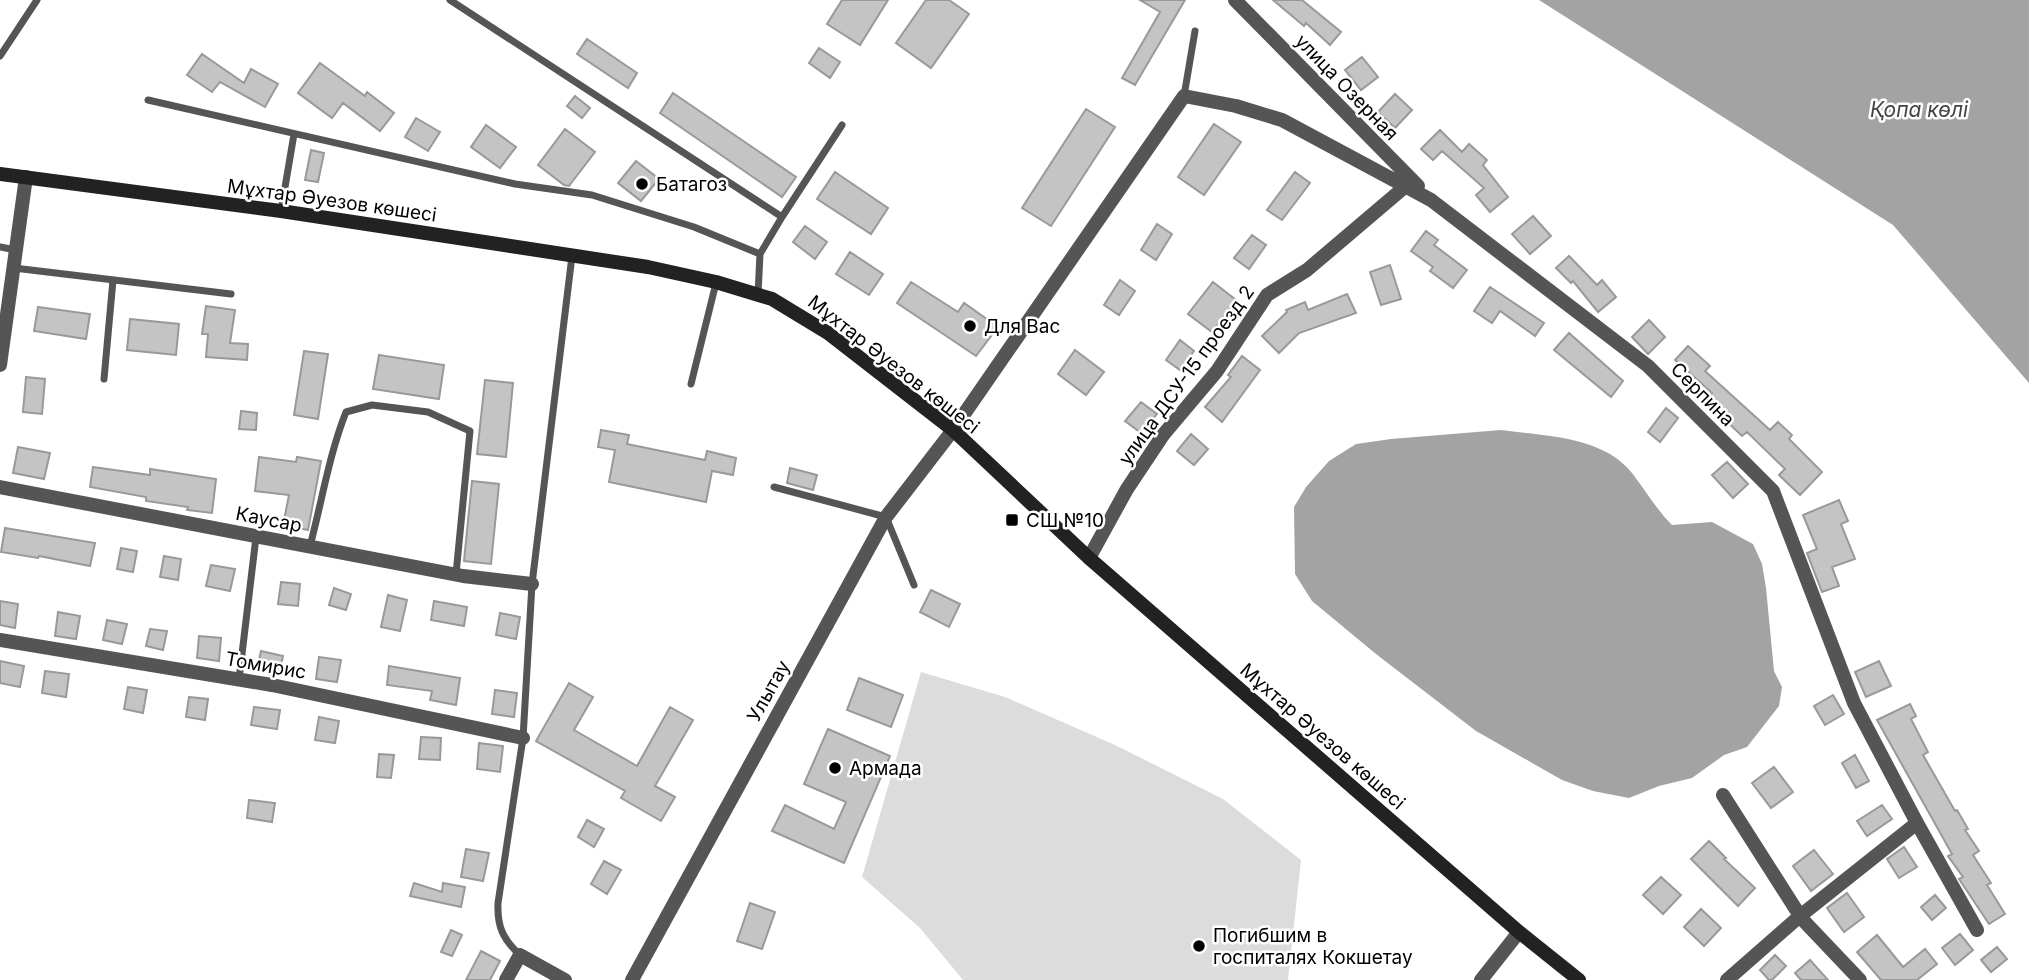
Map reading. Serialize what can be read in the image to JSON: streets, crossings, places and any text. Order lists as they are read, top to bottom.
{
  "streets": {
    "main road": ["Мұхтар Әуезов көшесі"],
    "street": [
      "улица Озерная",
      "улица ДСУ-15 проезд 2",
      "Серпина",
      "Каусар",
      "Томирис",
      "Улытау"
    ]
  },
  "crossings": [
    ["улица Озерная", "Серпина"],
    ["Мұхтар Әуезов көшесі", "улица ДСУ-15 проезд 2"],
    ["Мұхтар Әуезов көшесі", "Улытау"],
    ["улица ДСУ-15 проезд 2", "Серпина"]
  ],
  "water": ["Қопа көлі"],
  "places": {
    "other": [
      "Батагоз",
      "Для Вас",
      "Армада",
      "Погибшим в госпиталях Кокшетау"
    ],
    "transit": ["СШ №10"]
  }
}
